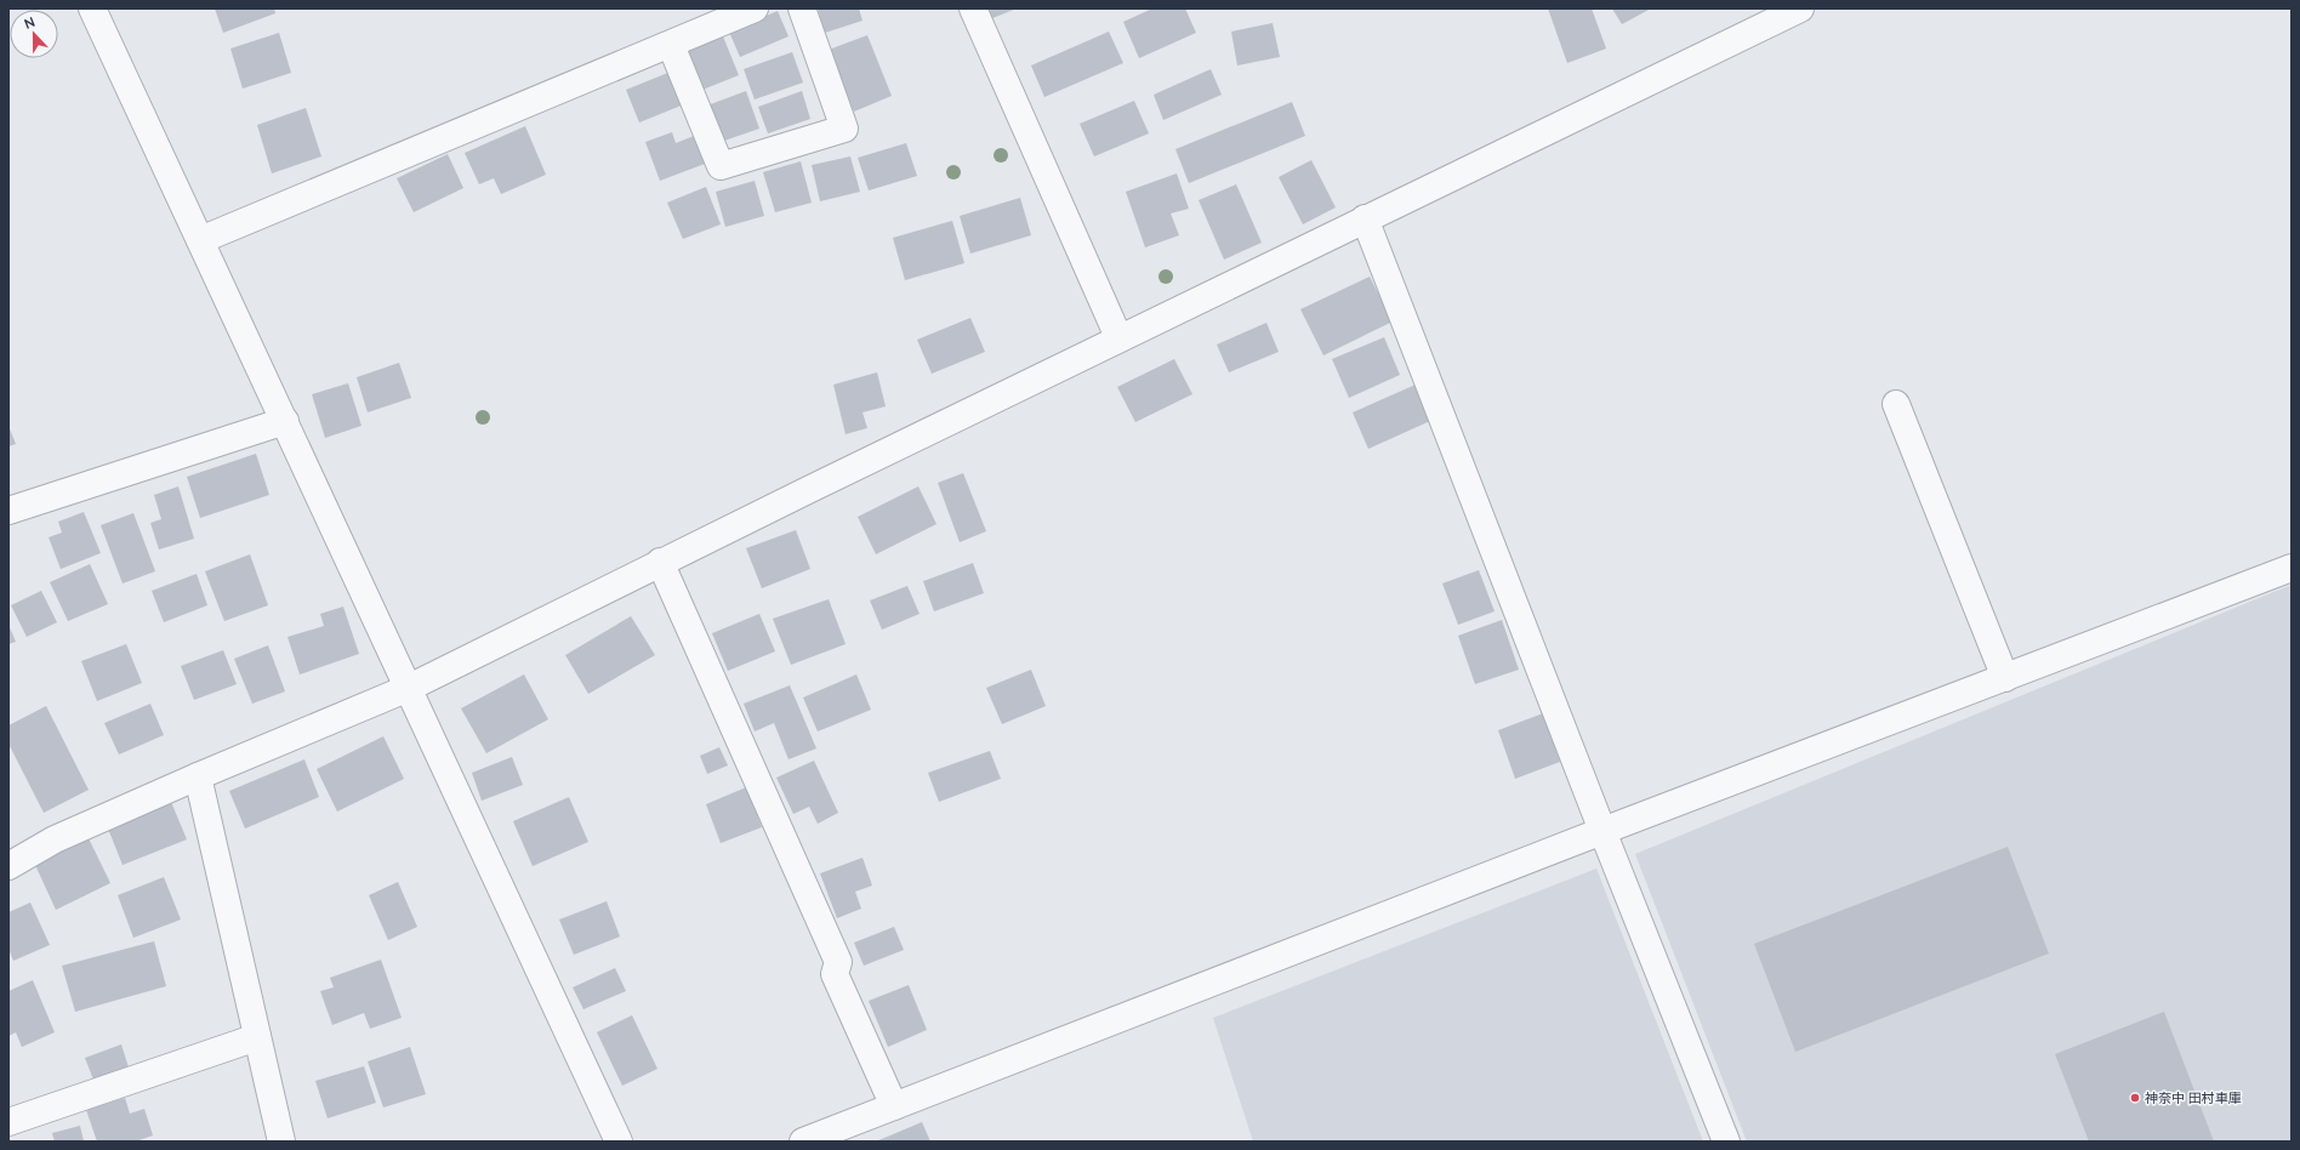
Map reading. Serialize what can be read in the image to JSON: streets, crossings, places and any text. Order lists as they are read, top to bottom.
{
  "places": ["神奈中 田村車庫"],
  "north": "top"
}
